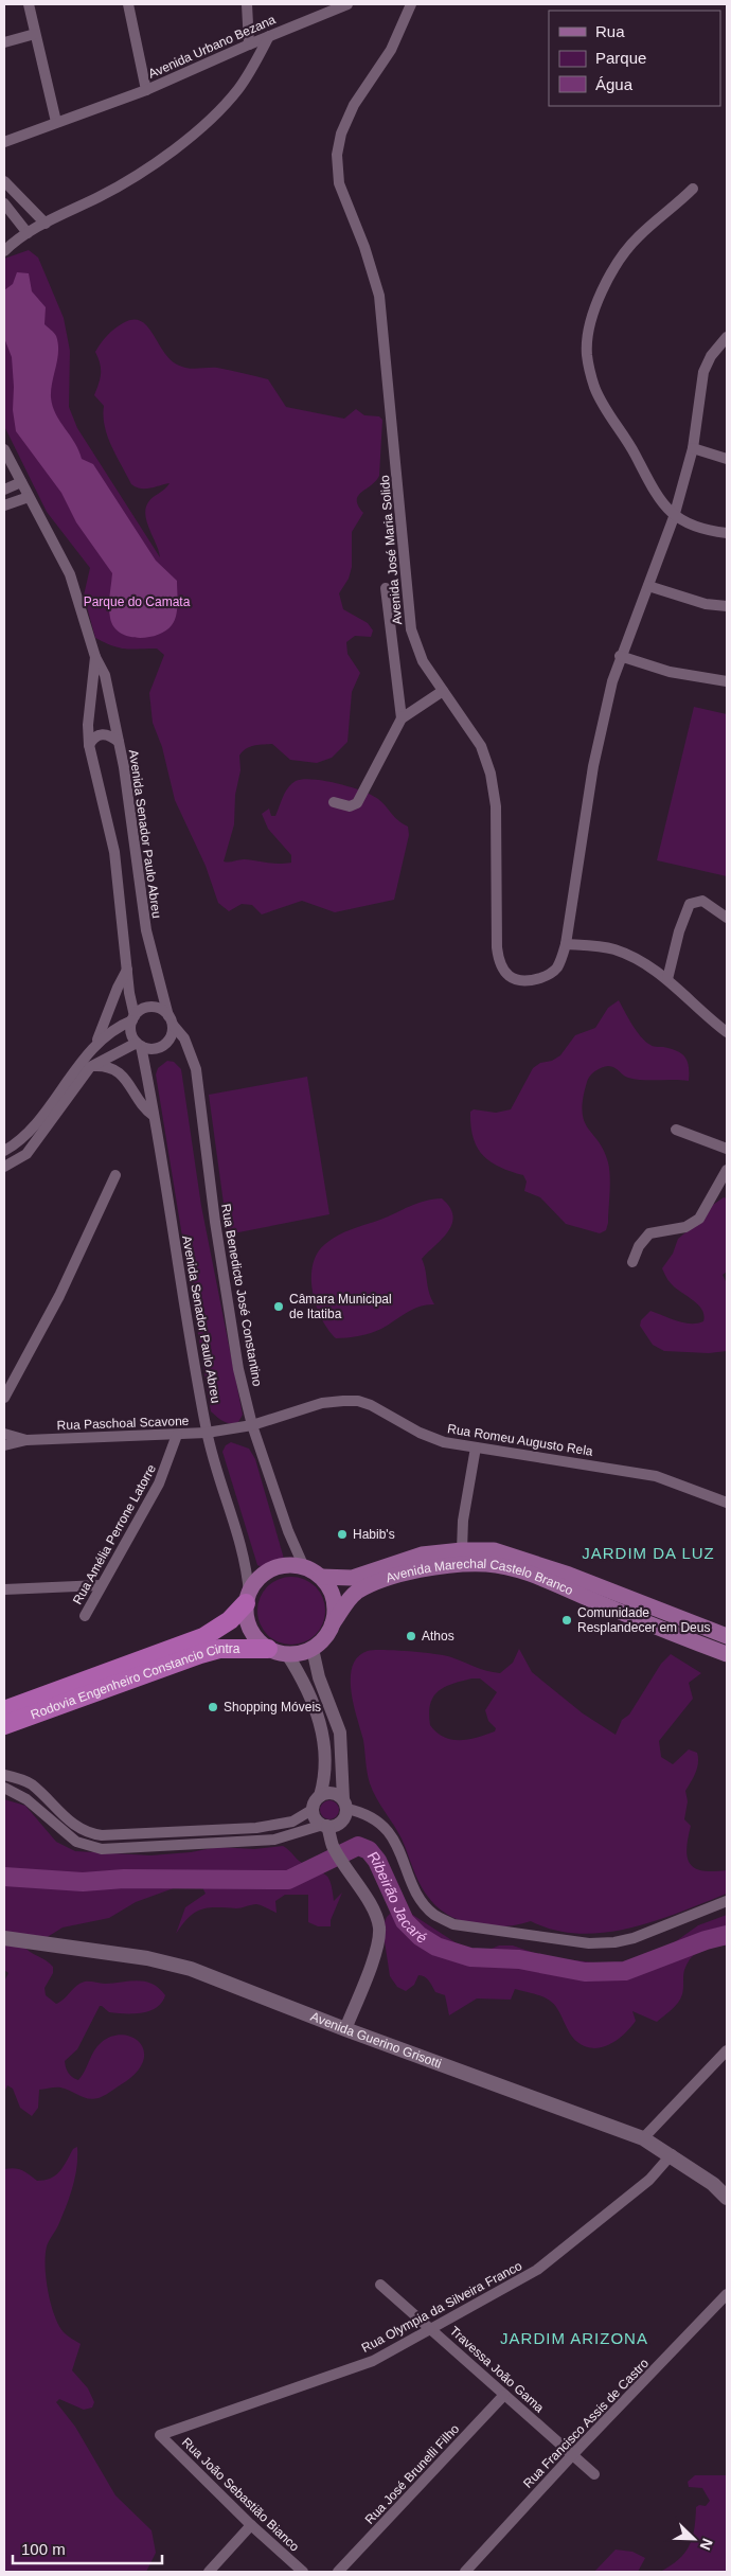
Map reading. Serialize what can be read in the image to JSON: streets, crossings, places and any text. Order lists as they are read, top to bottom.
{
  "streets": {
    "highway": ["Rodovia Engenheiro Constancio Cintra"],
    "main road": ["Avenida Marechal Castelo Branco", "Avenida Guerino Grisotti"],
    "street": [
      "Avenida Urbano Bezana",
      "Avenida José Maria Solido",
      "Avenida Senador Paulo Abreu",
      "Rua Benedicto José Constantino",
      "Rua Paschoal Scavone",
      "Rua Romeu Augusto Rela",
      "Rua Amélia Perrone Latorre",
      "Rua Olympia da Silveira Franco",
      "Travessa João Gama",
      "Rua Francisco Assis de Castro",
      "Rua José Brunelli Filho",
      "Rua João Sebastião Bianco"
    ]
  },
  "crossings": [
    ["Avenida Senador Paulo Abreu", "Rua Benedicto José Constantino"],
    ["Avenida Senador Paulo Abreu", "Rua Paschoal Scavone"],
    ["Avenida Senador Paulo Abreu", "Avenida Marechal Castelo Branco"],
    ["Avenida Senador Paulo Abreu", "Rodovia Engenheiro Constancio Cintra"],
    ["Rua Benedicto José Constantino", "Rua Paschoal Scavone"],
    ["Rua Benedicto José Constantino", "Rua Romeu Augusto Rela"],
    ["Rua Benedicto José Constantino", "Avenida Marechal Castelo Branco"],
    ["Rua Benedicto José Constantino", "Rodovia Engenheiro Constancio Cintra"],
    ["Rua Paschoal Scavone", "Rua Romeu Augusto Rela"],
    ["Rua Paschoal Scavone", "Rua Amélia Perrone Latorre"],
    ["Avenida Marechal Castelo Branco", "Rodovia Engenheiro Constancio Cintra"],
    ["Avenida Guerino Grisotti", "Rua Olympia da Silveira Franco"],
    ["Rua Olympia da Silveira Franco", "Travessa João Gama"],
    ["Rua Olympia da Silveira Franco", "Rua João Sebastião Bianco"],
    ["Travessa João Gama", "Rua Francisco Assis de Castro"],
    ["Travessa João Gama", "Rua José Brunelli Filho"]
  ],
  "districts": ["JARDIM DA LUZ", "JARDIM ARIZONA"],
  "water": ["Ribeirão Jacaré"],
  "parks": ["Parque do Camata"],
  "places": [
    "Câmara Municipal de Itatiba",
    "Habib's",
    "Comunidade Resplandecer em Deus",
    "Athos",
    "Shopping Móveis"
  ],
  "legend": ["Rua", "Parque", "Água"],
  "scale_bar": "100 m",
  "north": "bottom right"
}
